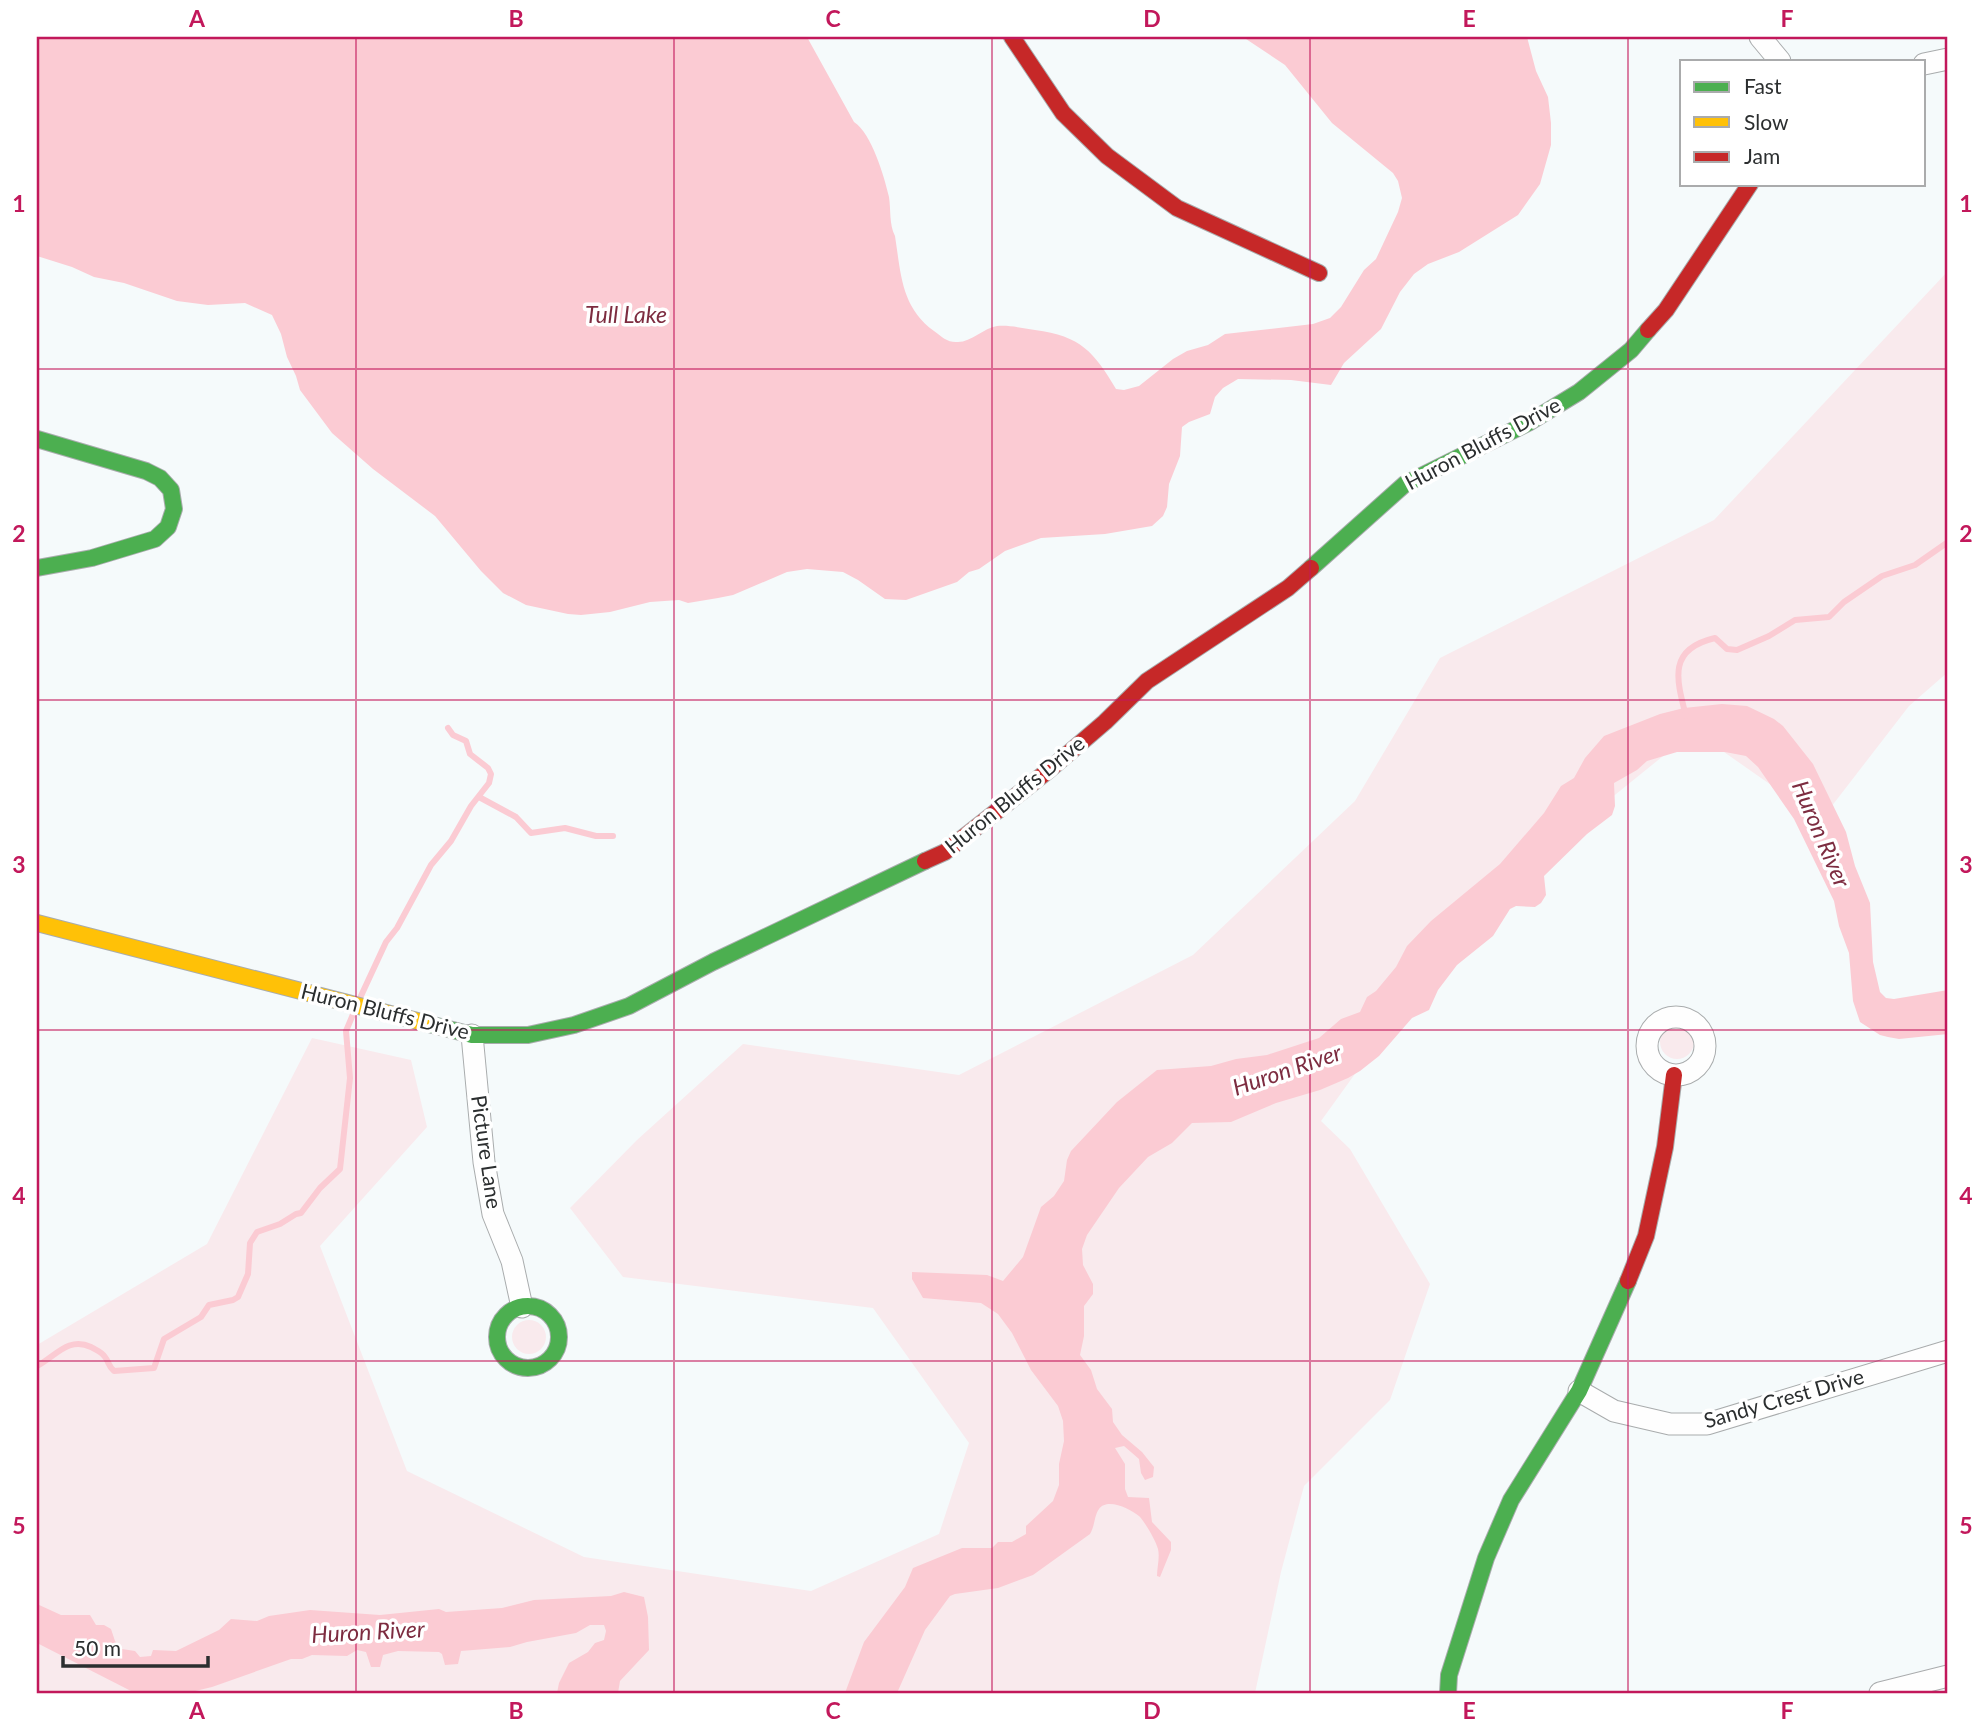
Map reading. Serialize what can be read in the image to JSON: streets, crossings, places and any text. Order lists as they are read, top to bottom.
{
  "streets": {
    "street": ["Huron Bluffs Drive", "Picture Lane", "Sandy Crest Drive"]
  },
  "crossings": [
    ["Huron Bluffs Drive", "Picture Lane"]
  ],
  "water": ["Tull Lake", "Huron River"],
  "legend": ["Fast", "Slow", "Jam"],
  "scale_bar": "50 m",
  "grid": {
    "columns": [
      "A",
      "B",
      "C",
      "D",
      "E",
      "F"
    ],
    "rows": [
      "1",
      "2",
      "3",
      "4",
      "5"
    ]
  }
}
